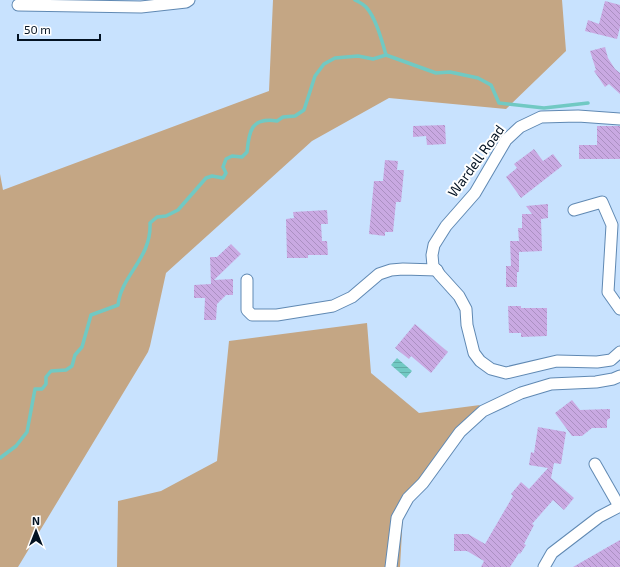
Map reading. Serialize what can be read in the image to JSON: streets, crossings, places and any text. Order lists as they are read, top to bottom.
{
  "streets": {
    "street": ["Wardell Road"]
  },
  "scale_bar": "50 m",
  "north": "top"
}
